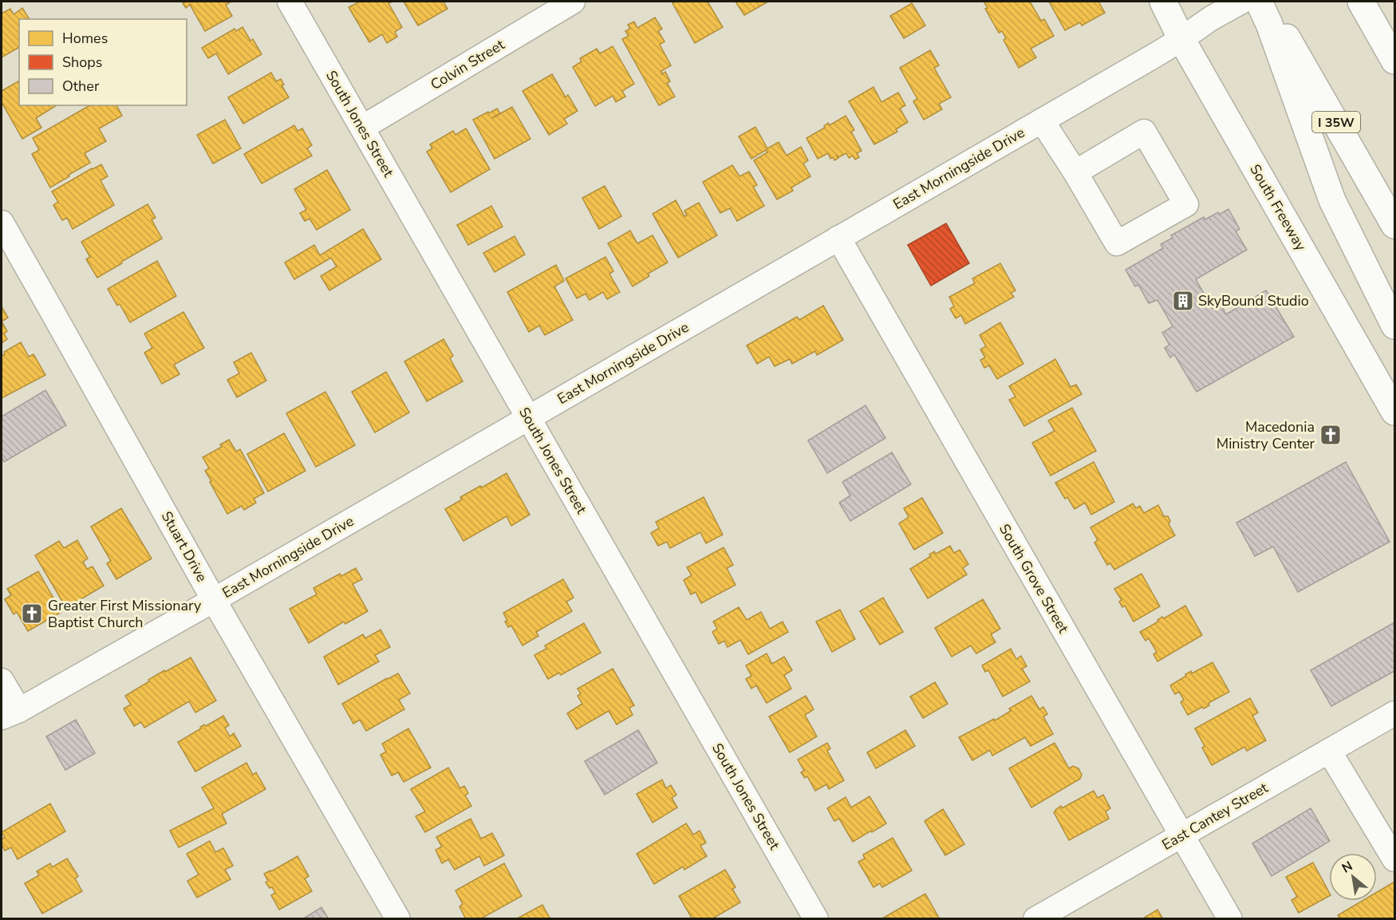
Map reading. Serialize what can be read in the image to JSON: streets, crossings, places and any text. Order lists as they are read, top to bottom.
{
  "streets": {
    "main road": ["I 35W", "South Freeway"],
    "street": [
      "Colvin Street",
      "South Jones Street",
      "East Morningside Drive",
      "Stuart Drive",
      "South Grove Street",
      "East Cantey Street"
    ]
  },
  "crossings": [
    ["Colvin Street", "South Jones Street"],
    ["South Jones Street", "East Morningside Drive"],
    ["East Morningside Drive", "South Freeway"],
    ["East Morningside Drive", "Stuart Drive"],
    ["East Morningside Drive", "South Grove Street"],
    ["South Grove Street", "East Cantey Street"]
  ],
  "places": {
    "building": ["SkyBound Studio"],
    "church": ["Macedonia Ministry Center", "Greater First Missionary Baptist Church"]
  },
  "legend": ["Homes", "Shops", "Other"],
  "north": "top left"
}
